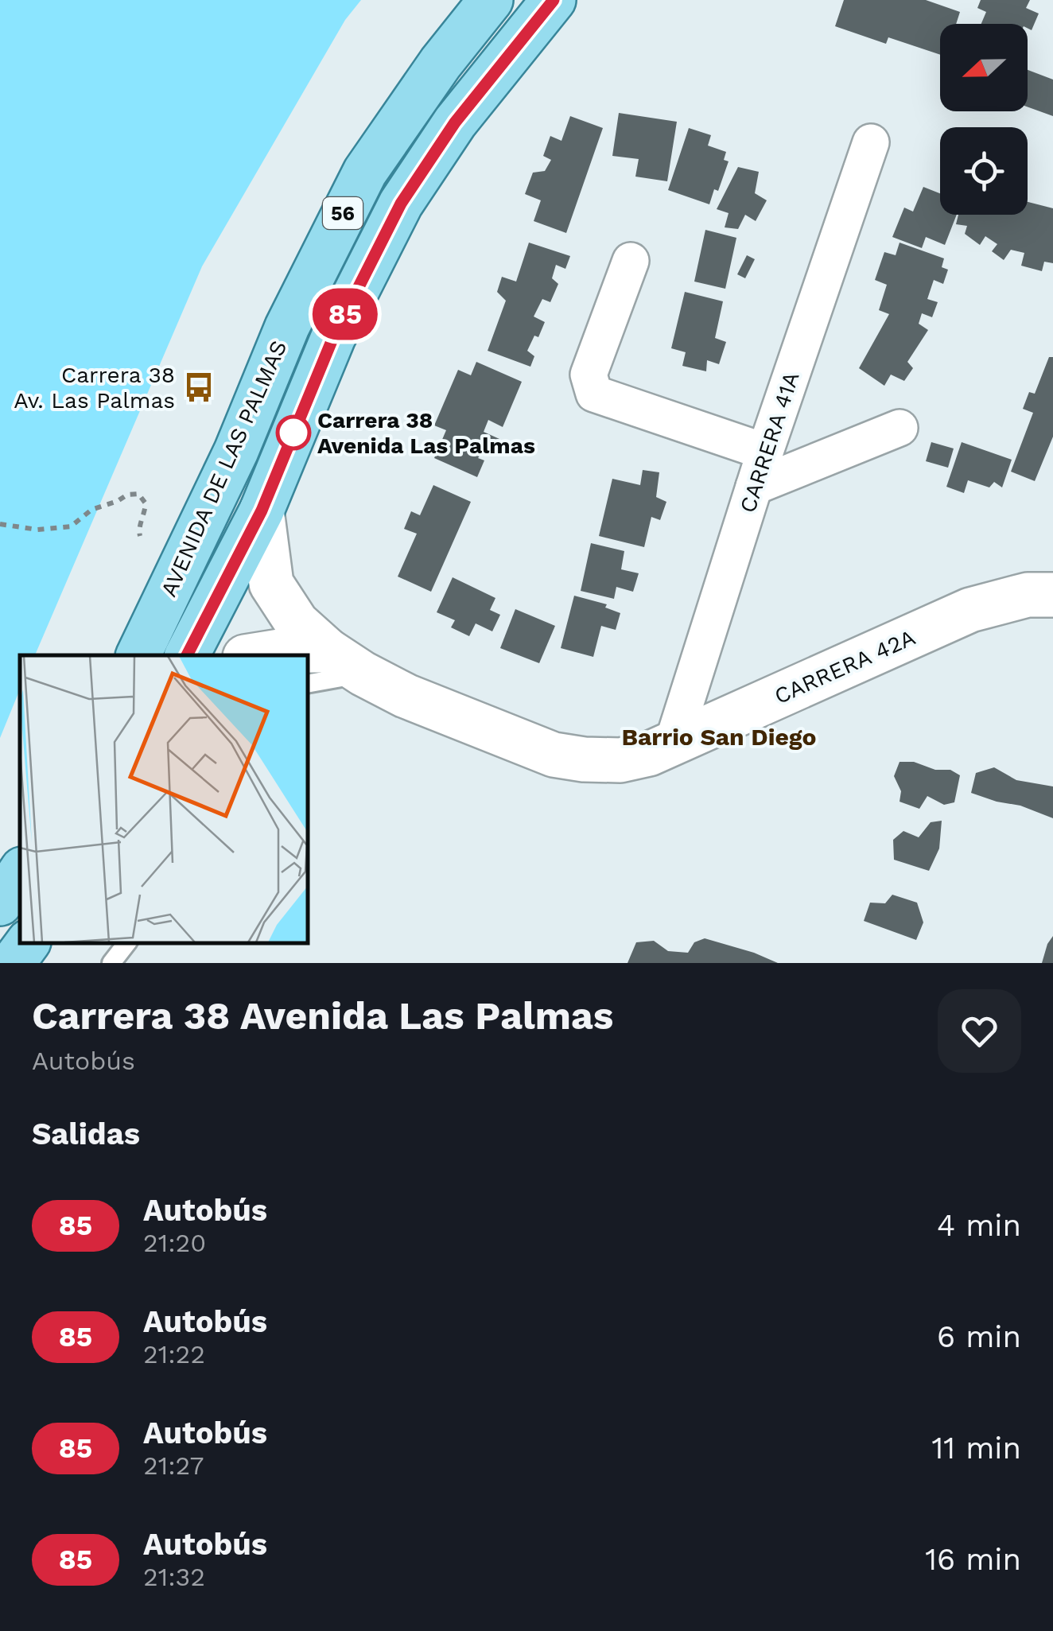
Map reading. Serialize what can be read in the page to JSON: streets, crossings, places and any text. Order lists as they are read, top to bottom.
{
  "streets": {
    "main road": ["56", "AVENIDA DE LAS PALMAS"],
    "street": ["CARRERA 41A", "CARRERA 42A"]
  },
  "crossings": [
    ["CARRERA 41A", "CARRERA 42A"],
    ["AVENIDA DE LAS PALMAS", "CARRERA 42A"]
  ],
  "districts": ["Barrio San Diego"],
  "places": {
    "bus stop": ["Carrera 38 Av. Las Palmas"],
    "other": ["Carrera 38 Avenida Las Palmas"]
  },
  "lines": ["bus line 85"],
  "north": "left",
  "page": {
    "on_map": "85",
    "heading": [
      ["Carrera 38 Avenida Las Palmas", "Autobús"],
      "Salidas"
    ],
    "list": [
      {
        "mark": "85",
        "name": "Autobús",
        "note": "21:20",
        "value": "4 min"
      },
      {
        "mark": "85",
        "name": "Autobús",
        "note": "21:22",
        "value": "6 min"
      },
      {
        "mark": "85",
        "name": "Autobús",
        "note": "21:27",
        "value": "11 min"
      },
      {
        "mark": "85",
        "name": "Autobús",
        "note": "21:32",
        "value": "16 min"
      }
    ]
  }
}
